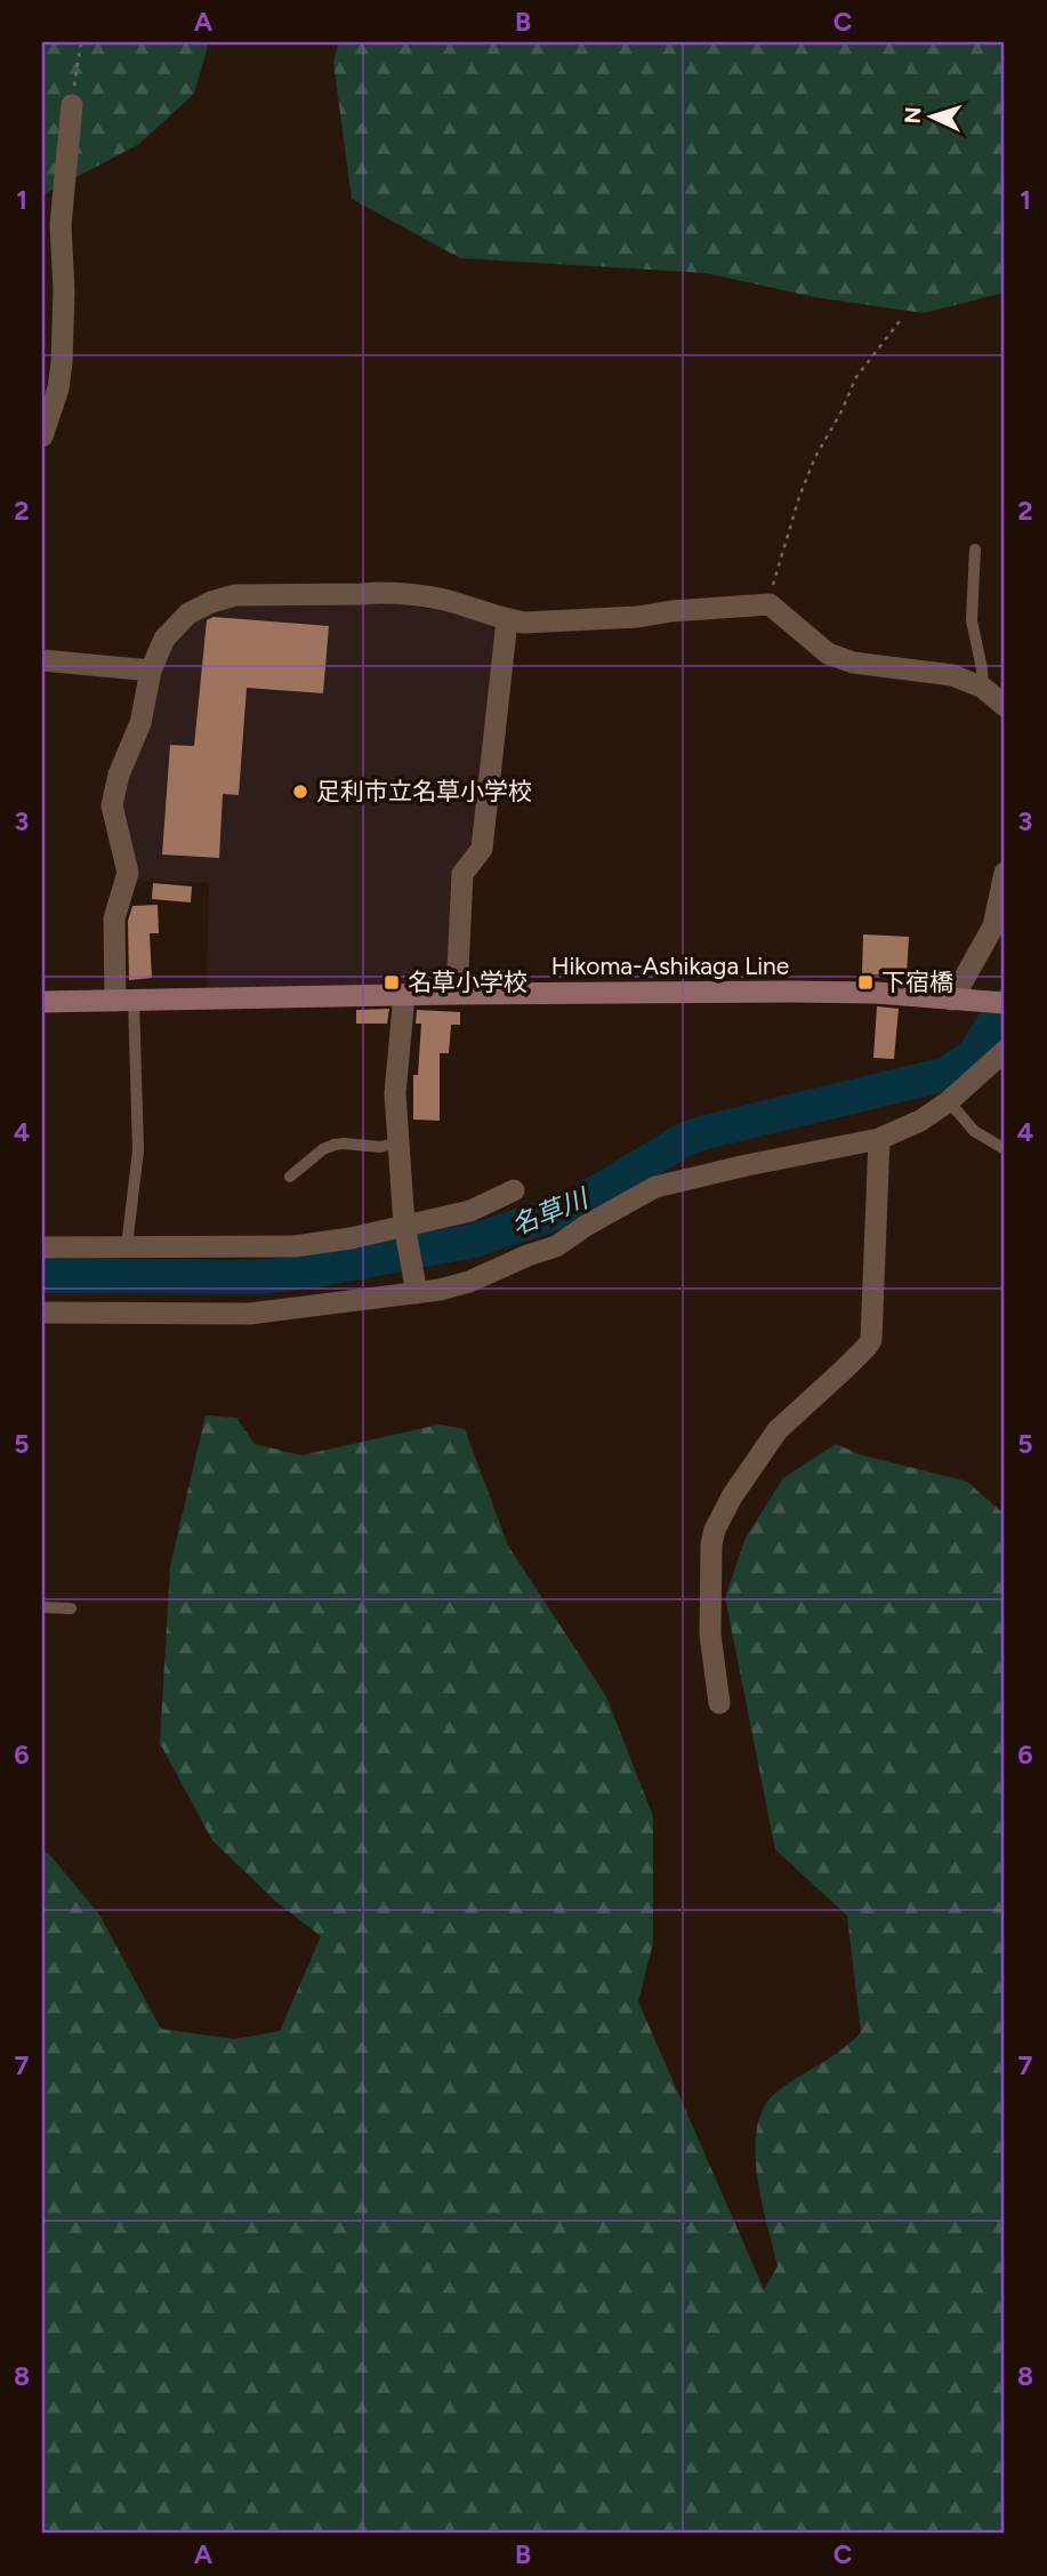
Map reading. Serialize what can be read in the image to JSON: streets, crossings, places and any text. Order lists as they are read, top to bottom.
{
  "streets": {
    "main road": ["Hikoma-Ashikaga Line"]
  },
  "water": ["名草川"],
  "places": {
    "other": ["足利市立名草小学校"],
    "transit": ["名草小学校", "下宿橋"]
  },
  "north": "left",
  "grid": {
    "columns": ["A", "B", "C"],
    "rows": [
      "1",
      "2",
      "3",
      "4",
      "5",
      "6",
      "7",
      "8"
    ]
  }
}
